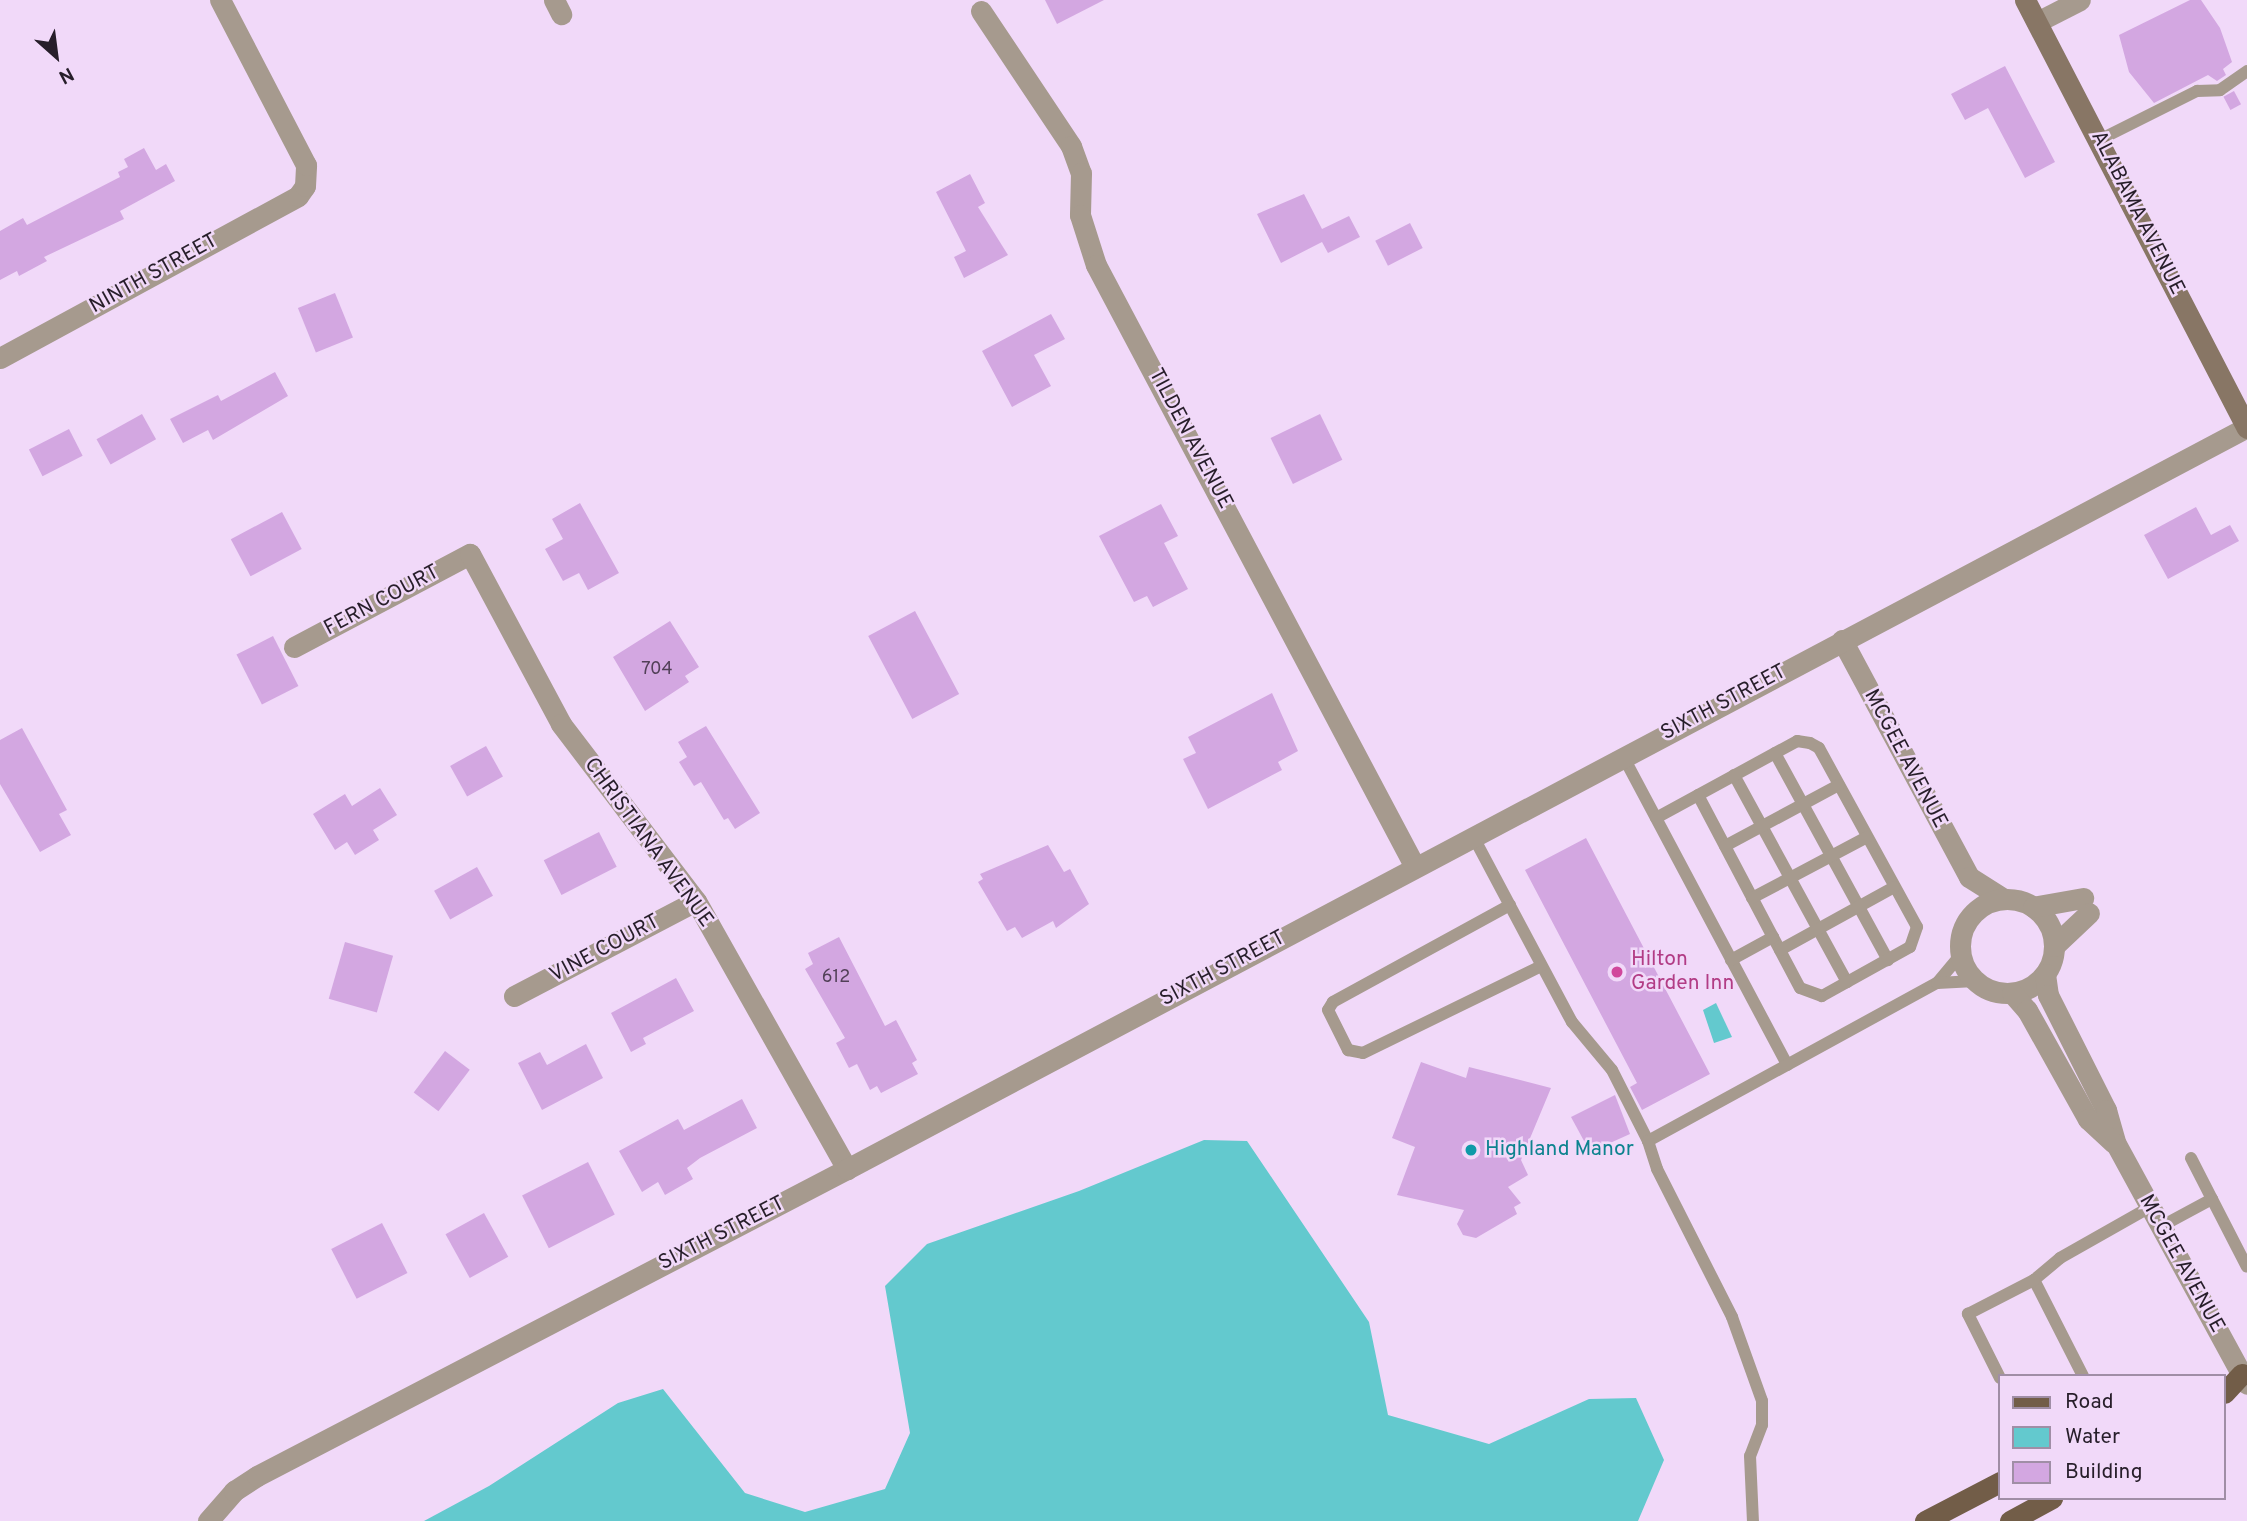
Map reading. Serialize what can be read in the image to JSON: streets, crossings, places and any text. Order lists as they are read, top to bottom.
{
  "streets": {
    "street": [
      "ALABAMA AVENUE",
      "NINTH STREET",
      "TILDEN AVENUE",
      "FERN COURT",
      "SIXTH STREET",
      "MCGEE AVENUE",
      "CHRISTIANA AVENUE",
      "VINE COURT"
    ]
  },
  "crossings": [
    ["ALABAMA AVENUE", "SIXTH STREET"],
    ["TILDEN AVENUE", "SIXTH STREET"],
    ["FERN COURT", "CHRISTIANA AVENUE"],
    ["SIXTH STREET", "MCGEE AVENUE"],
    ["SIXTH STREET", "CHRISTIANA AVENUE"],
    ["CHRISTIANA AVENUE", "VINE COURT"]
  ],
  "places": ["Hilton Garden Inn", "Highland Manor"],
  "house_numbers": ["704", "612"],
  "legend": ["Road", "Water", "Building"],
  "north": "bottom right"
}
